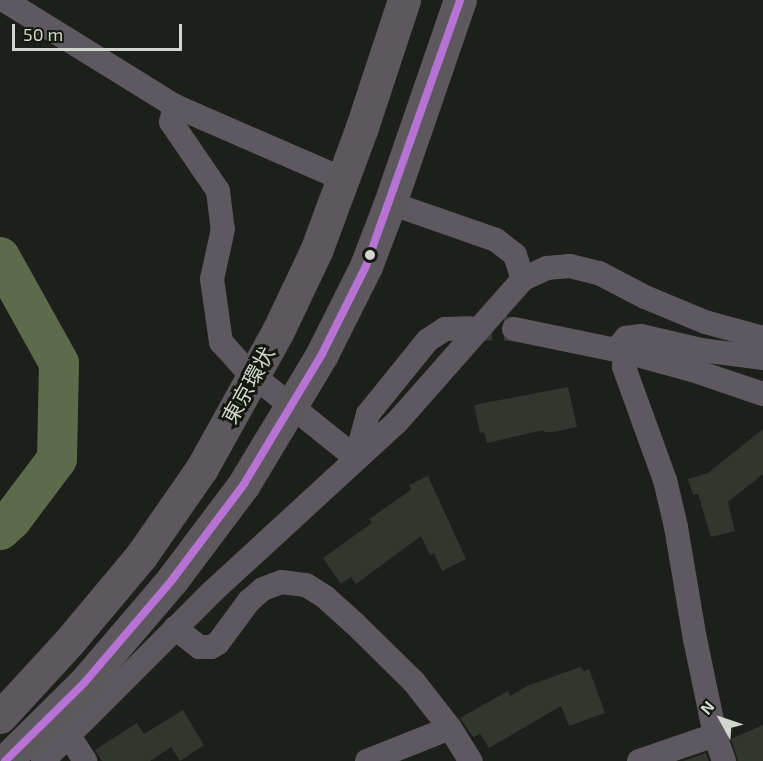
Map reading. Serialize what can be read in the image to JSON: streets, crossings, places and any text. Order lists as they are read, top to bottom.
{
  "streets": {
    "highway": ["東京環状"]
  },
  "scale_bar": "50 m",
  "north": "top left"
}
